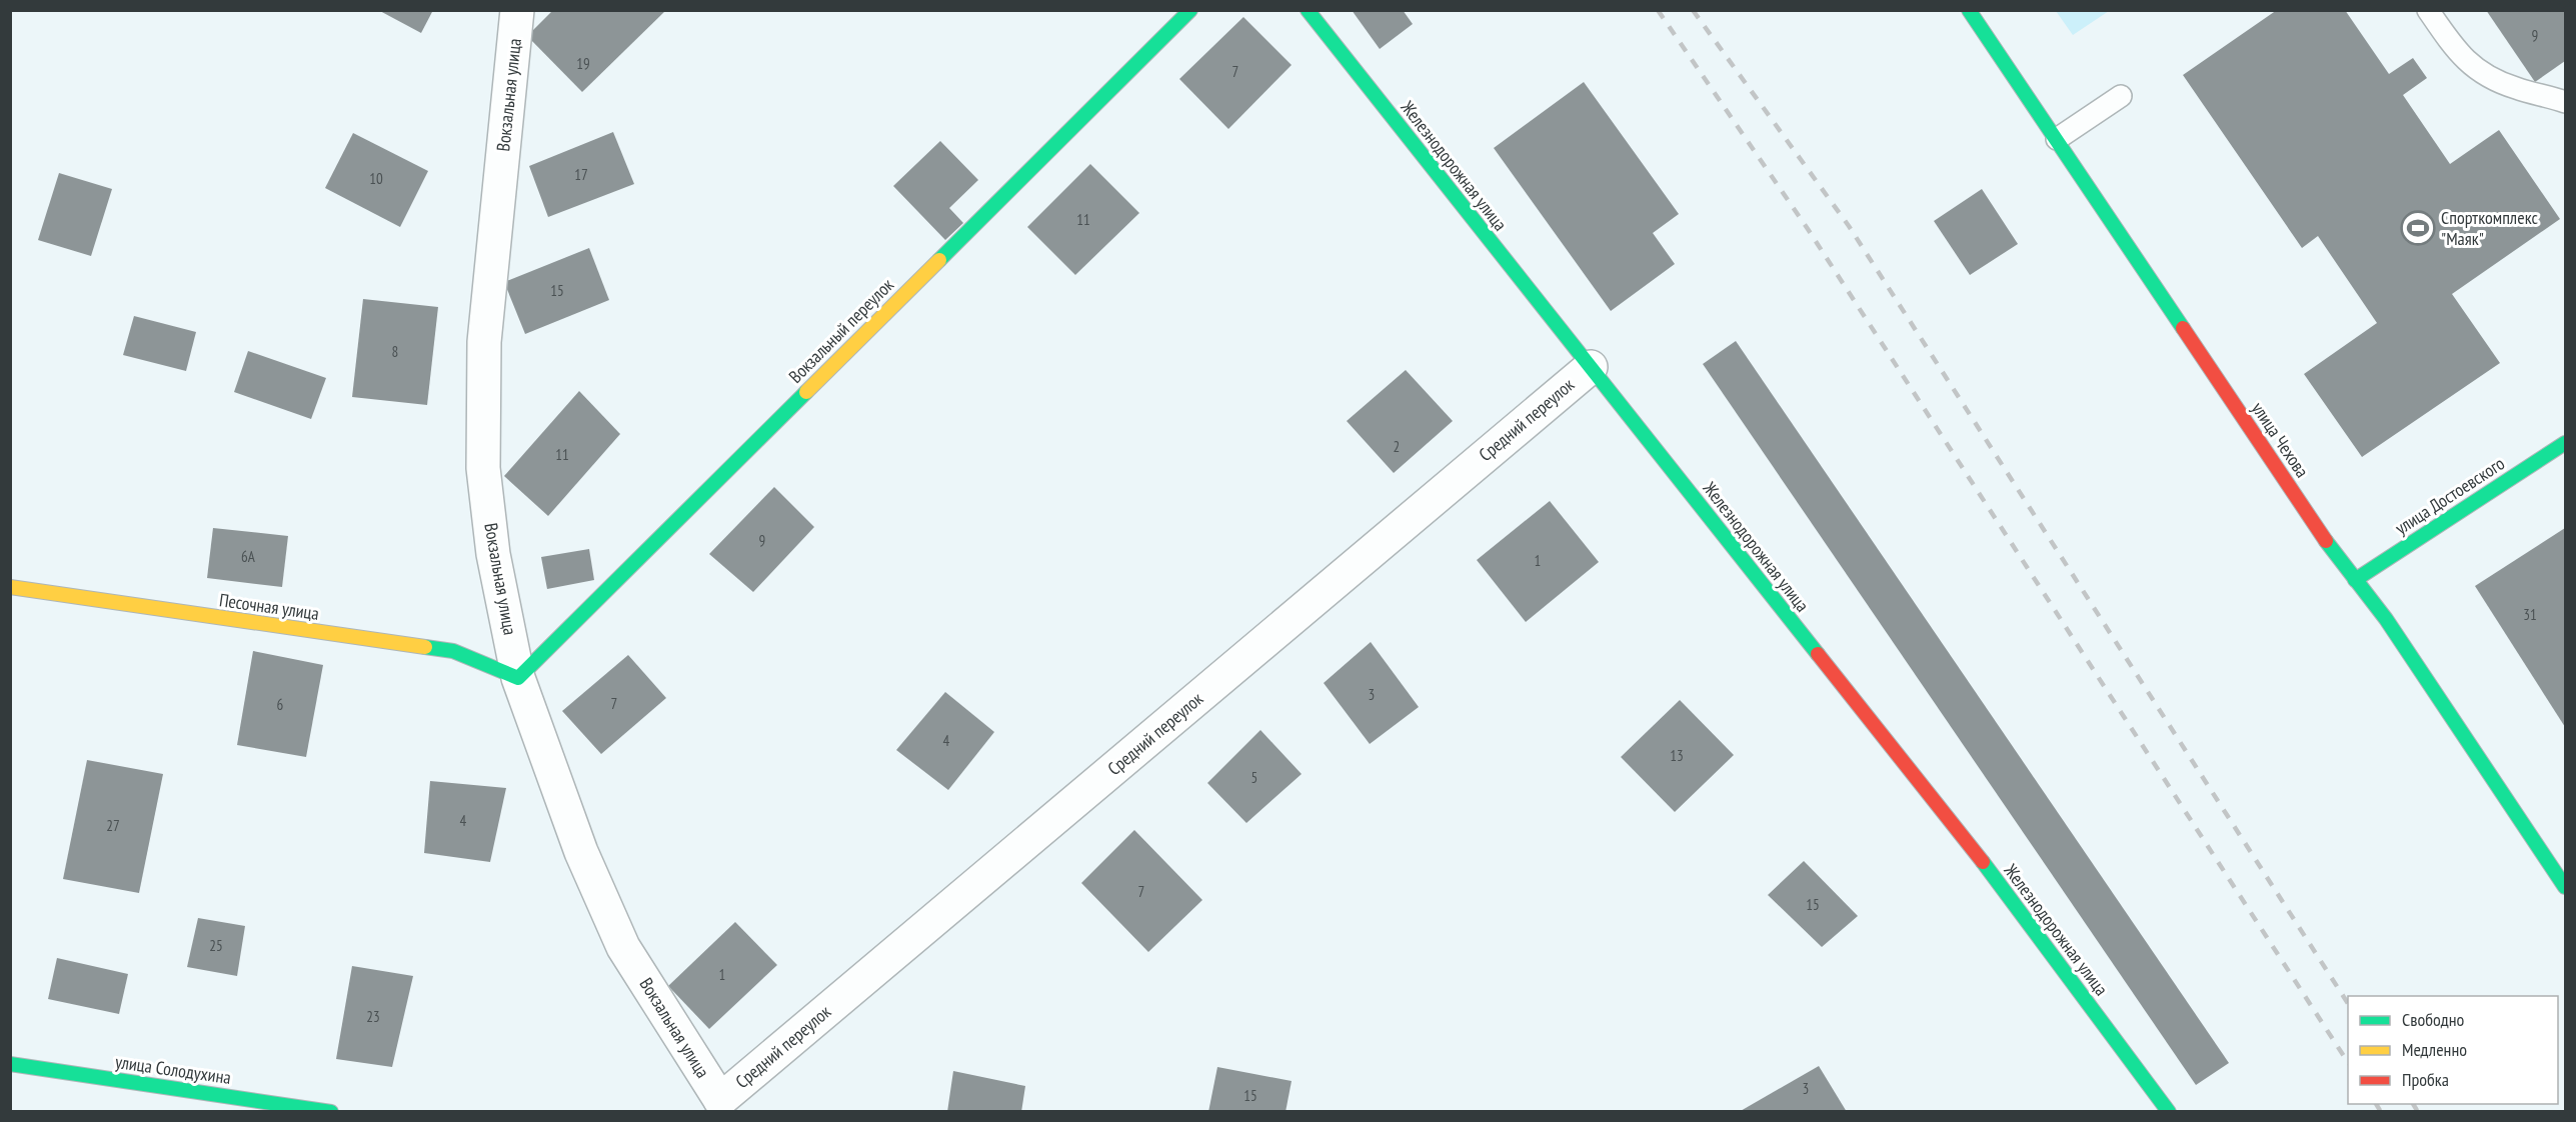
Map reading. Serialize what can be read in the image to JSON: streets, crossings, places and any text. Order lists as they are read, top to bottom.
{
  "streets": {
    "street": [
      "Вокзальная улица",
      "Железнодорожная улица",
      "Вокзальный переулок",
      "Средний переулок",
      "улица Чехова",
      "улица Достоевского",
      "Песочная улица",
      "улица Солодухина"
    ]
  },
  "crossings": [
    ["Вокзальная улица", "Вокзальный переулок"],
    ["Вокзальная улица", "Средний переулок"],
    ["Вокзальная улица", "Песочная улица"],
    ["Железнодорожная улица", "Средний переулок"],
    ["Вокзальный переулок", "Песочная улица"],
    ["улица Чехова", "улица Достоевского"]
  ],
  "places": {
    "sports": ["Спорткомплекс \"Маяк\""]
  },
  "house_numbers": [
    "9",
    "19",
    "7",
    "17",
    "10",
    "11",
    "15",
    "8",
    "2",
    "11",
    "9",
    "6А",
    "1",
    "31",
    "3",
    "7",
    "6",
    "4",
    "13",
    "5",
    "4",
    "27",
    "7",
    "15",
    "25",
    "1",
    "23",
    "3",
    "15"
  ],
  "legend": ["Свободно", "Медленно", "Пробка"]
}
